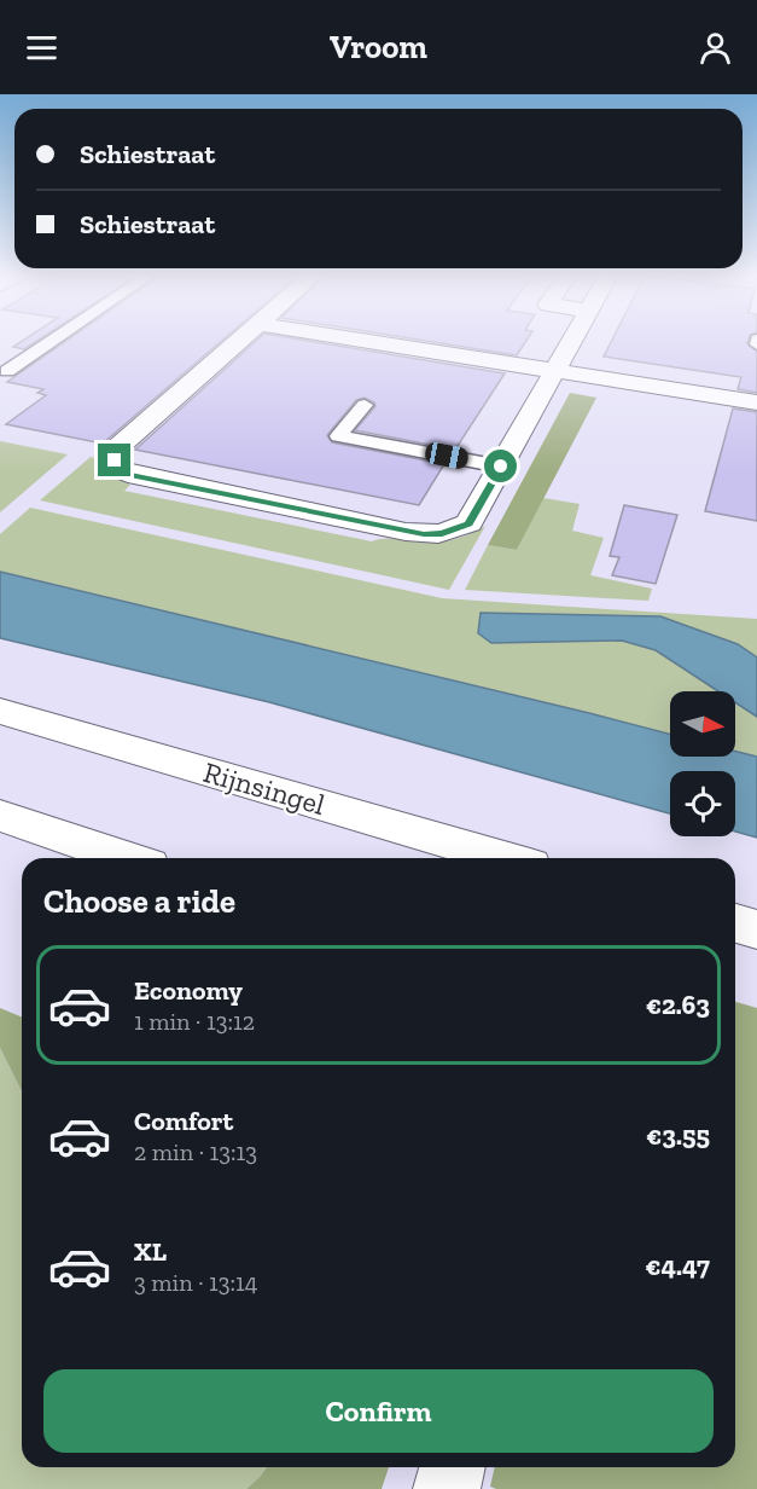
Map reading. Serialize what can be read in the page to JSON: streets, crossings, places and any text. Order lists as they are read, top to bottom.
{
  "streets": {
    "street": ["Rijnsingel"]
  },
  "north": "right",
  "page": {
    "header": "Vroom",
    "banner": ["Schiestraat", "Schiestraat"],
    "heading": "Choose a ride",
    "list": [
      {
        "name": "Economy",
        "note": "1 min · 13:12",
        "value": "€2.63"
      },
      {
        "name": "Comfort",
        "note": "2 min · 13:13",
        "value": "€3.55"
      },
      {
        "name": "XL",
        "note": "3 min · 13:14",
        "value": "€4.47"
      }
    ],
    "buttons": "Confirm"
  }
}
